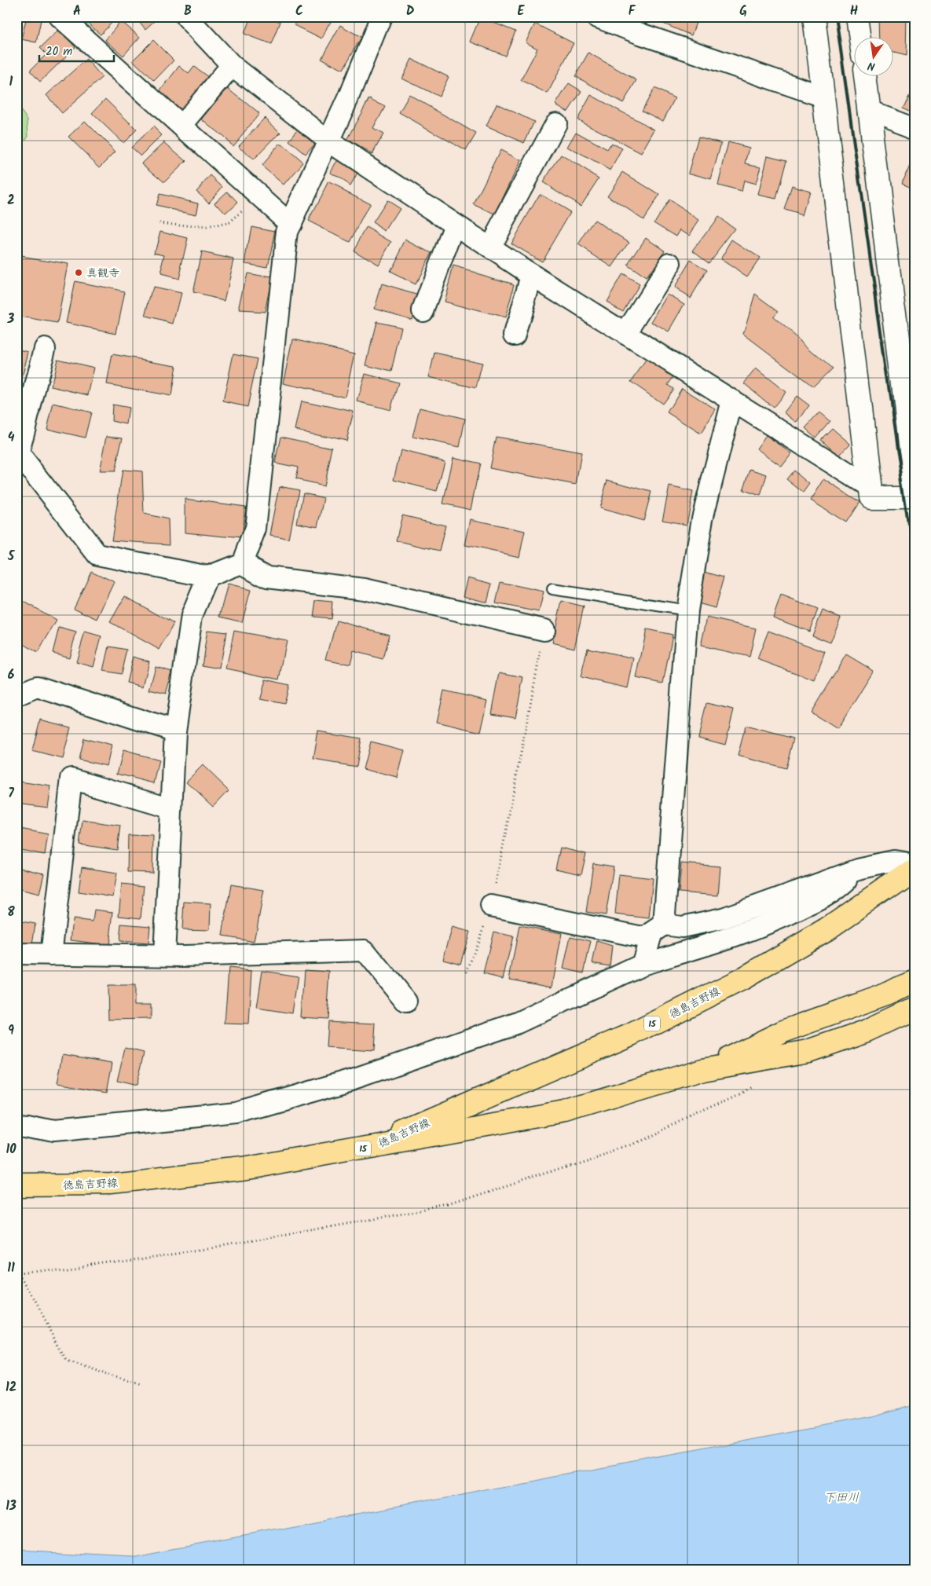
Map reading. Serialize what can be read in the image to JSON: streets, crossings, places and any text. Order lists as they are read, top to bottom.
{
  "streets": {
    "main road": ["徳島吉野線", "15"]
  },
  "water": ["下田川"],
  "places": ["真観寺"],
  "scale_bar": "20 m",
  "north": "bottom",
  "grid": {
    "columns": [
      "A",
      "B",
      "C",
      "D",
      "E",
      "F",
      "G",
      "H"
    ],
    "rows": [
      "1",
      "2",
      "3",
      "4",
      "5",
      "6",
      "7",
      "8",
      "9",
      "10",
      "11",
      "12",
      "13"
    ]
  }
}
